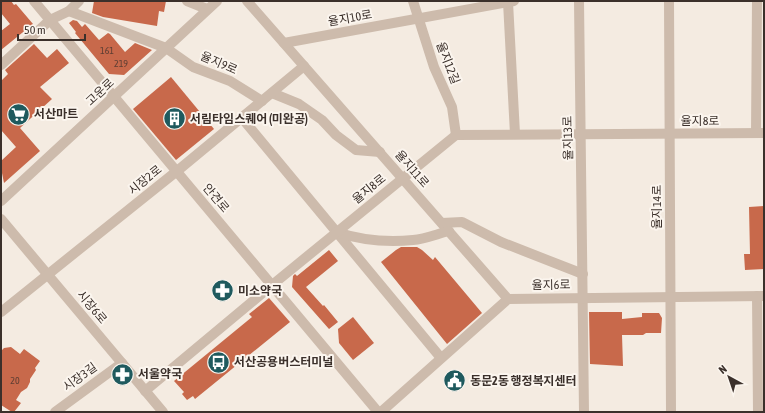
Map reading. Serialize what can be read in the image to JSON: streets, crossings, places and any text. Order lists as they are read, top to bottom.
{
  "streets": {
    "street": [
      "율지10로",
      "율지9로",
      "율지12길",
      "고운로",
      "율지8로",
      "율지13로",
      "율지11로",
      "시장2로",
      "안견로",
      "율지14로",
      "율지6로",
      "시장6로",
      "시장3길"
    ]
  },
  "crossings": [
    ["율지10로", "율지12길"],
    ["율지9로", "고운로"],
    ["율지9로", "시장2로"],
    ["율지12길", "율지8로"],
    ["고운로", "안견로"],
    ["율지8로", "율지13로"],
    ["율지8로", "율지11로"],
    ["율지8로", "안견로"],
    ["율지8로", "율지14로"],
    ["율지8로", "시장6로"],
    ["율지13로", "율지6로"],
    ["율지11로", "시장2로"],
    ["율지11로", "율지6로"],
    ["시장2로", "안견로"],
    ["시장2로", "시장6로"],
    ["율지14로", "율지6로"],
    ["시장6로", "시장3길"]
  ],
  "places": {
    "supermarket": ["서산마트"],
    "building": ["서림타임스퀘어 (미완공)"],
    "pharmacy": ["미소약국", "서울약국"],
    "bus stop": ["서산공용버스터미널"],
    "public building": ["동문2동 행정복지센터"]
  },
  "house_numbers": ["161", "219", "20"],
  "scale_bar": "50 m",
  "north": "top left"
}
